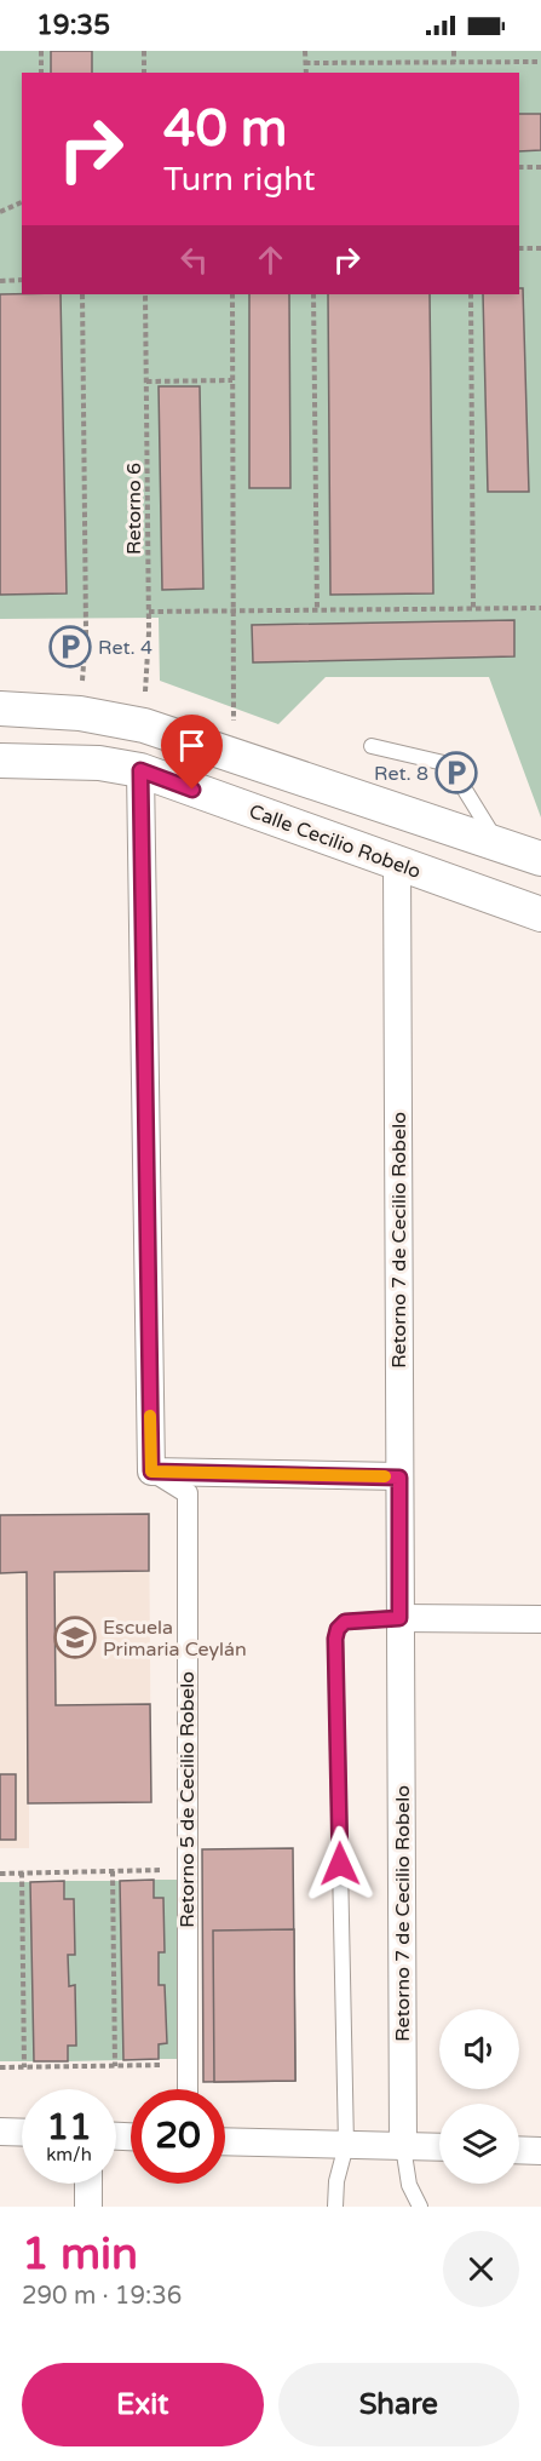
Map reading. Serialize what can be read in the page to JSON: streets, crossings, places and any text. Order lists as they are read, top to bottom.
{
  "streets": {
    "street": ["Calle Cecilio Robelo", "Retorno 7 de Cecilio Robelo", "Retorno 5 de Cecilio Robelo"],
    "path": ["Retorno 6"]
  },
  "crossings": [
    ["Calle Cecilio Robelo", "Retorno 7 de Cecilio Robelo"]
  ],
  "places": {
    "parking": ["Ret. 4", "Ret. 8"],
    "school or university": ["Escuela Primaria Ceylán"]
  },
  "page": {
    "status": "19:35",
    "turn": ["40 m", "Turn right"],
    "speed": "11 km/h",
    "limit": "20",
    "heading": ["1 min", "290 m · 19:36"],
    "buttons": ["Exit", "Share"]
  }
}
